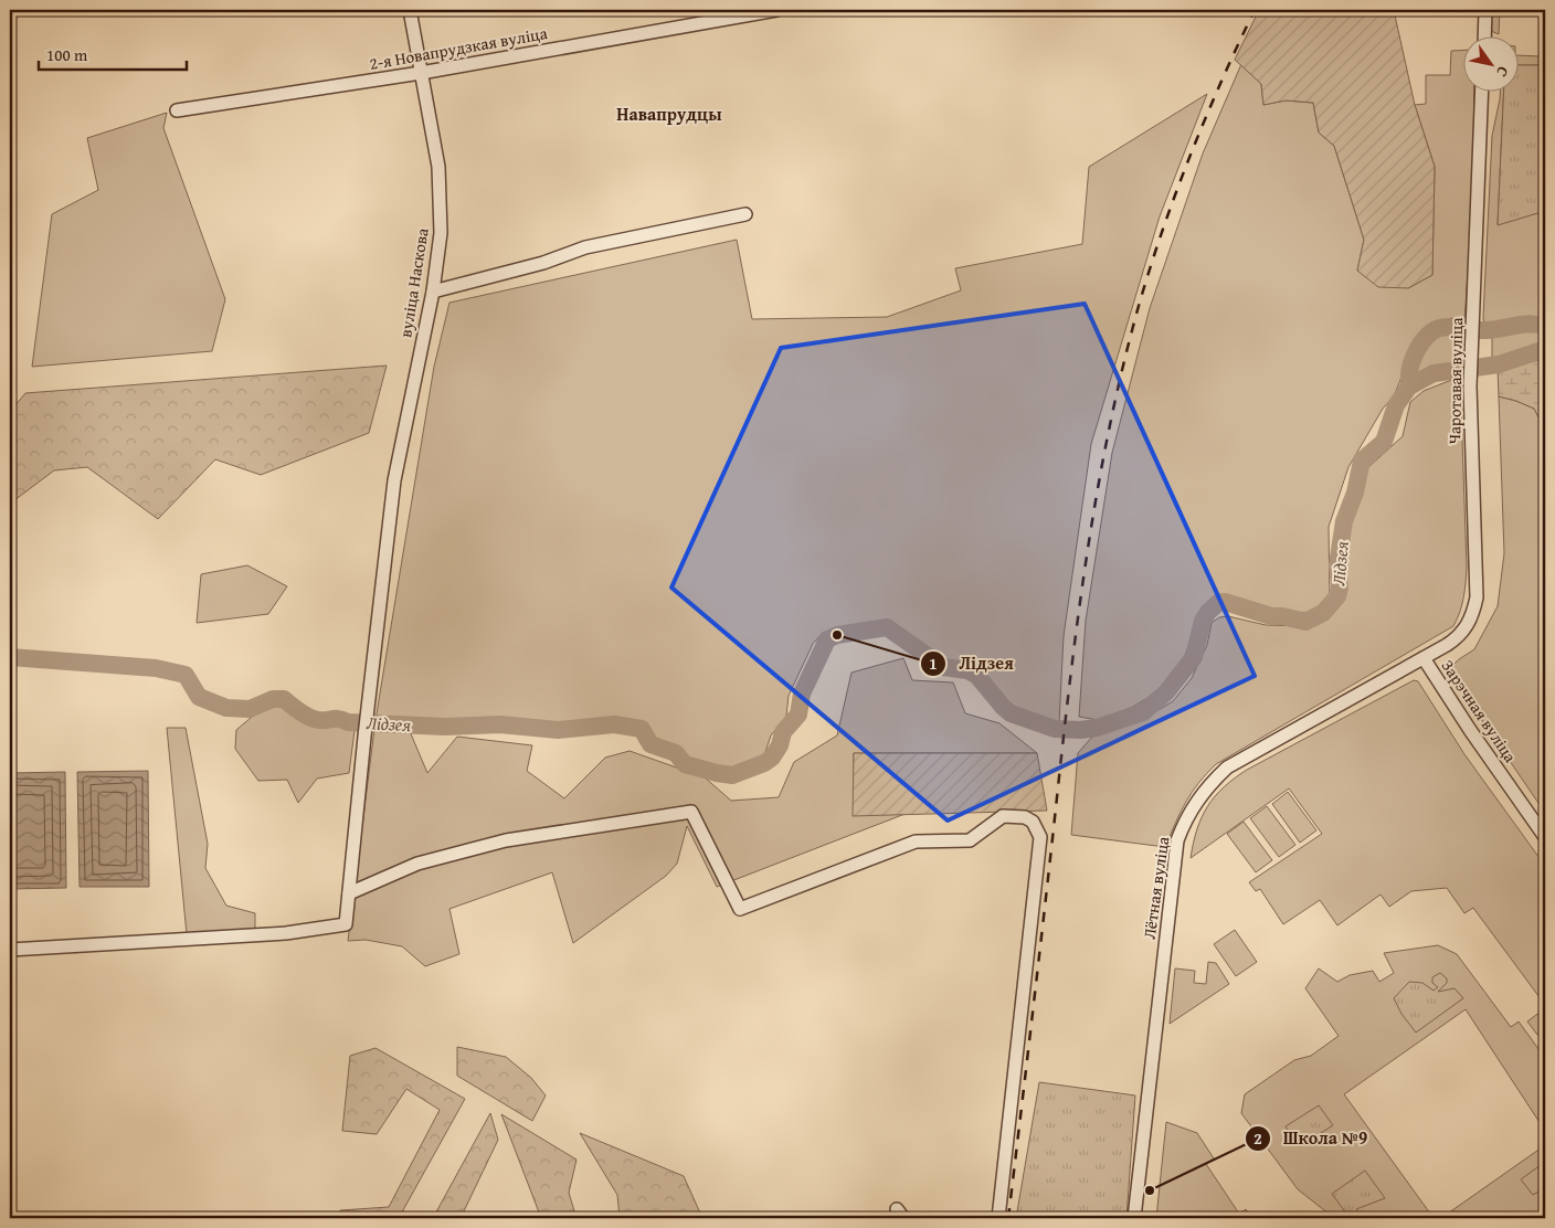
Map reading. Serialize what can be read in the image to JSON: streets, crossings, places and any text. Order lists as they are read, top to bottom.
{
  "streets": {
    "street": [
      "2-я Новапрудзкая вуліца",
      "вуліца Наскова",
      "Чаротавая вуліца",
      "Зарэчная вуліца",
      "Лётная вуліца"
    ]
  },
  "crossings": [
    ["2-я Новапрудзкая вуліца", "вуліца Наскова"],
    ["Чаротавая вуліца", "Зарэчная вуліца"],
    ["Чаротавая вуліца", "Лётная вуліца"],
    ["Зарэчная вуліца", "Лётная вуліца"]
  ],
  "districts": ["Навапрудцы"],
  "water": ["Лідзея"],
  "places": ["Лідзея", "Школа №9"],
  "scale_bar": "100 m",
  "north": "bottom right"
}
